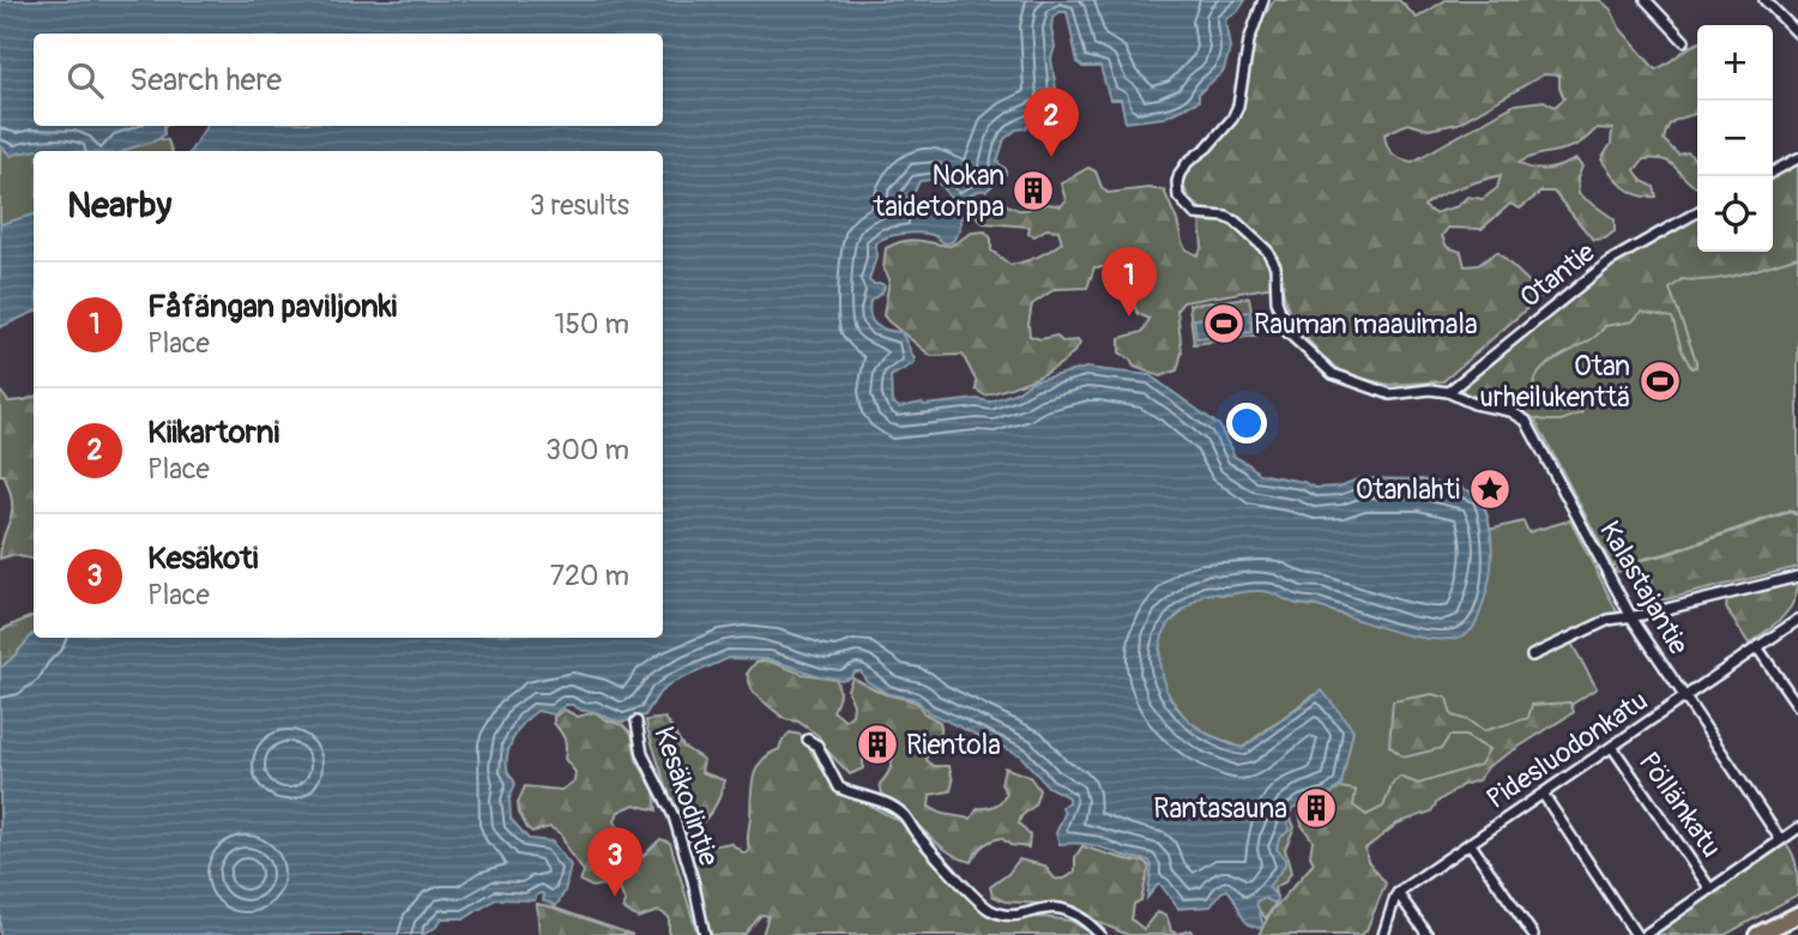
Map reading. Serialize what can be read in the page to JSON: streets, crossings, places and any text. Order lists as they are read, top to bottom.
{
  "streets": {
    "street": [
      "Otantie",
      "Kalastajantie",
      "Pidesluodonkatu",
      "Kesäkodintie",
      "Pöllänkatu"
    ]
  },
  "crossings": [
    ["Otantie", "Kalastajantie"],
    ["Kalastajantie", "Pidesluodonkatu"],
    ["Pidesluodonkatu", "Pöllänkatu"]
  ],
  "places": {
    "building": ["Nokan taidetorppa", "Rientola", "Rantasauna"],
    "sports": ["Rauman maauimala", "Otan urheilukenttä"],
    "place": ["Otanlahti"]
  },
  "page": {
    "map_buttons": ["+", "−"],
    "search": "Search here",
    "pins": ["2", "1", "3"],
    "heading": ["Nearby", "3 results"],
    "list": [
      {
        "mark": "1",
        "name": "Fåfängan paviljonki",
        "note": "Place",
        "value": "150 m"
      },
      {
        "mark": "2",
        "name": "Kiikartorni",
        "note": "Place",
        "value": "300 m"
      },
      {
        "mark": "3",
        "name": "Kesäkoti",
        "note": "Place",
        "value": "720 m"
      }
    ]
  }
}
